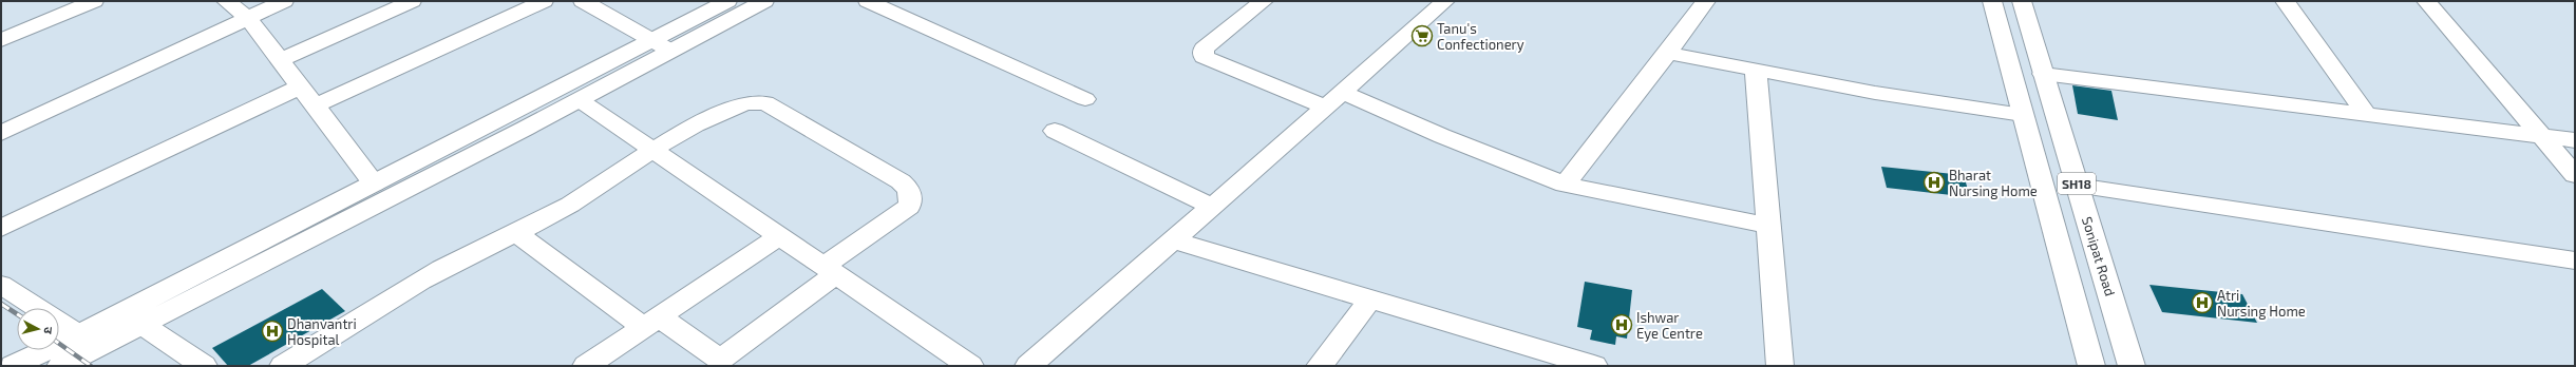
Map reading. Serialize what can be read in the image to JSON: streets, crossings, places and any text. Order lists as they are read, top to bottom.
{
  "streets": {
    "street": ["SH18", "Sonipat Road"]
  },
  "places": {
    "supermarket": ["Tanu's Confectionery"],
    "hospital": [
      "Bharat Nursing Home",
      "Atri Nursing Home",
      "Ishwar Eye Centre",
      "Dhanvantri Hospital"
    ]
  },
  "north": "right"
}
